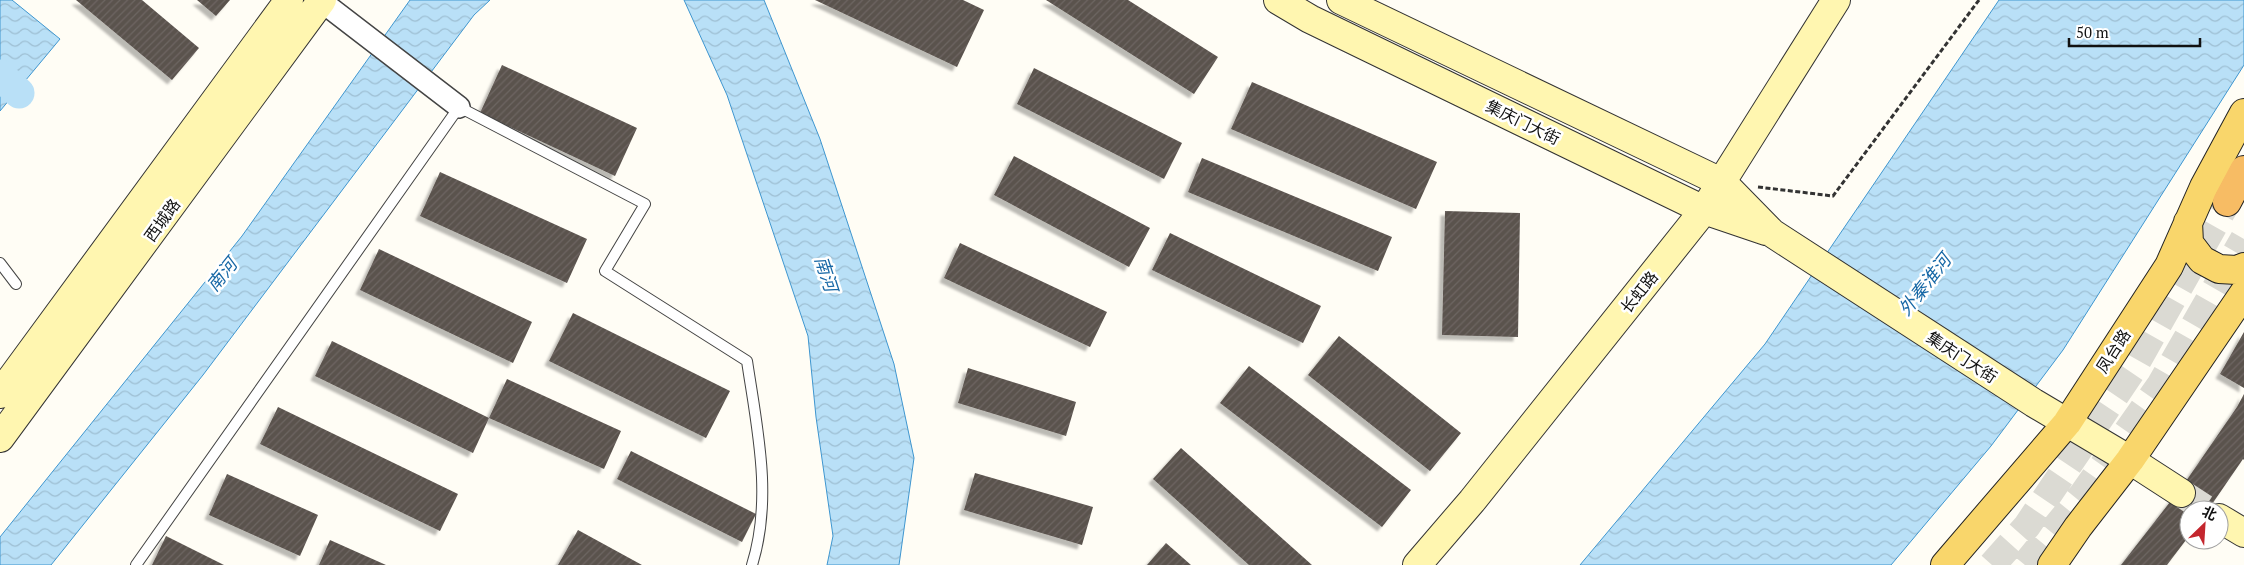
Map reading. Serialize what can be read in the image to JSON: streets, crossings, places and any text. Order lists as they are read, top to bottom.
{
  "streets": {
    "main road": [
      "集庆门大街",
      "西城路",
      "长虹路",
      "凤台路"
    ]
  },
  "crossings": [
    ["集庆门大街", "长虹路"],
    ["集庆门大街", "凤台路"]
  ],
  "water": ["南河", "外秦淮河"],
  "scale_bar": "50 m",
  "north": "top right"
}
